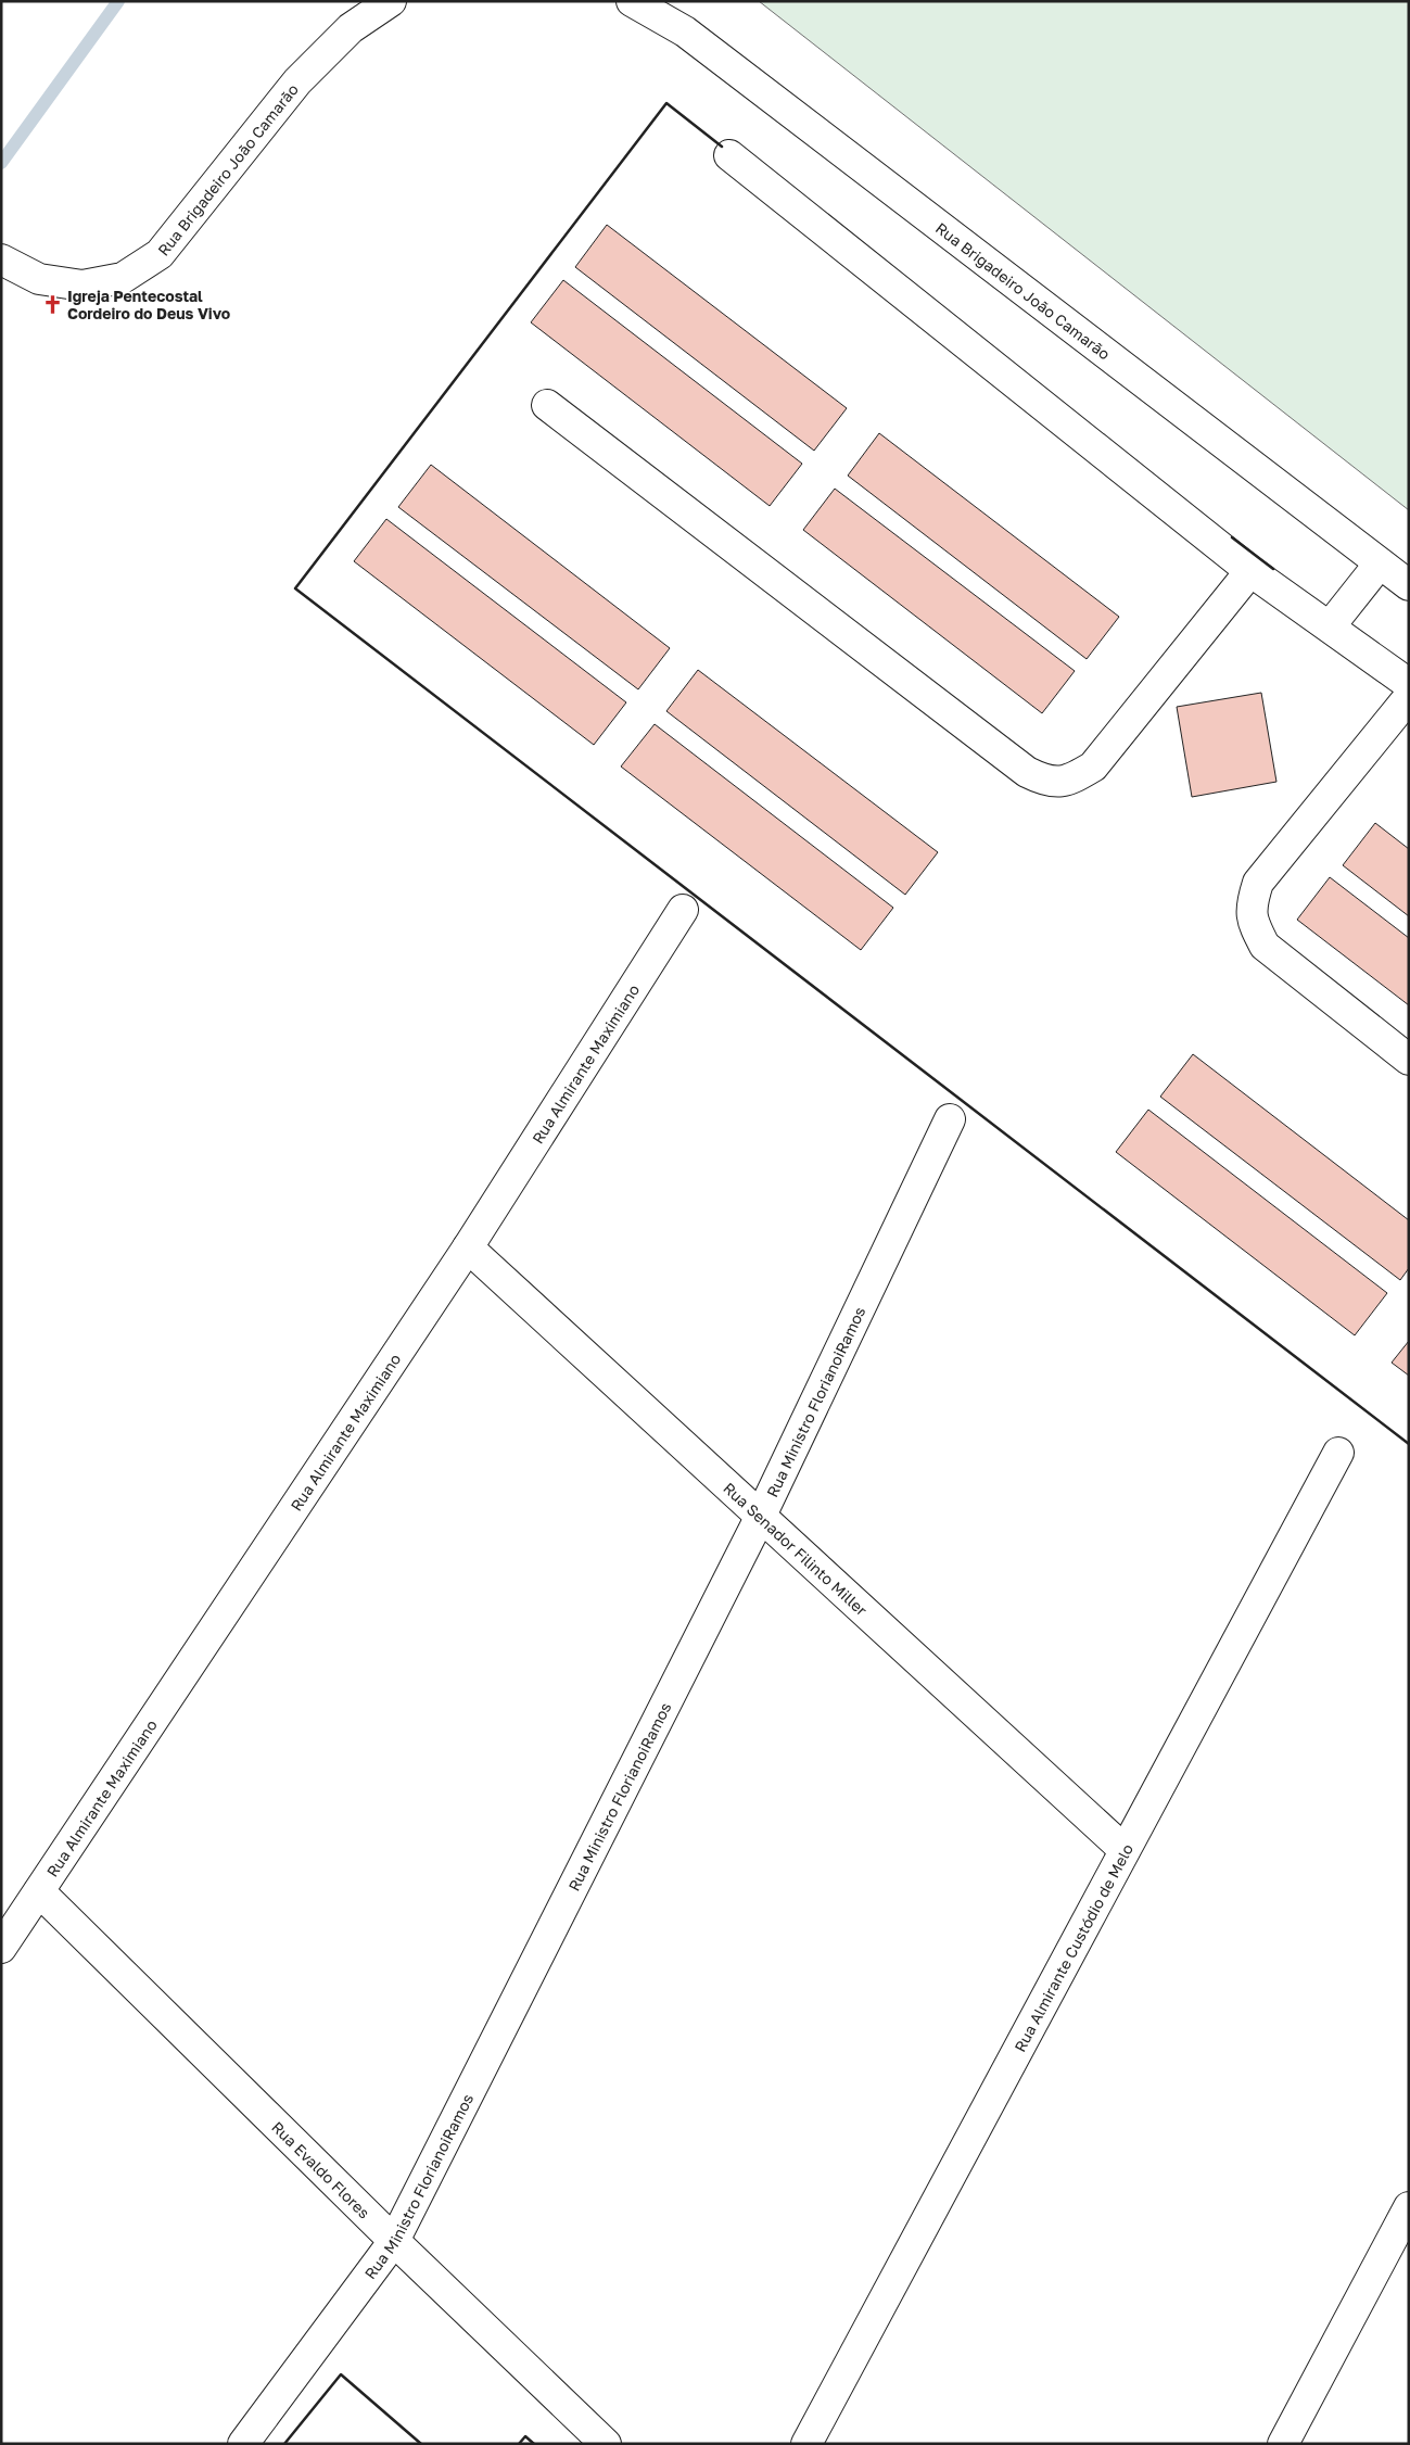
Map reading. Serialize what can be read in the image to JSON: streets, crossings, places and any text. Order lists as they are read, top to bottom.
{
  "streets": {
    "street": [
      "Rua Brigadeiro João Camarão",
      "Rua Almirante Maximiano",
      "Rua Ministro FlorianoiRamos",
      "Rua Senador Filinto Miller",
      "Rua Almirante Custódio de Melo",
      "Rua Evaldo Flores"
    ]
  },
  "crossings": [
    ["Rua Almirante Maximiano", "Rua Senador Filinto Miller"],
    ["Rua Almirante Maximiano", "Rua Evaldo Flores"],
    ["Rua Ministro FlorianoiRamos", "Rua Senador Filinto Miller"],
    ["Rua Ministro FlorianoiRamos", "Rua Evaldo Flores"],
    ["Rua Senador Filinto Miller", "Rua Almirante Custódio de Melo"]
  ],
  "places": {
    "church": ["Igreja Pentecostal Cordeiro do Deus Vivo"]
  }
}
